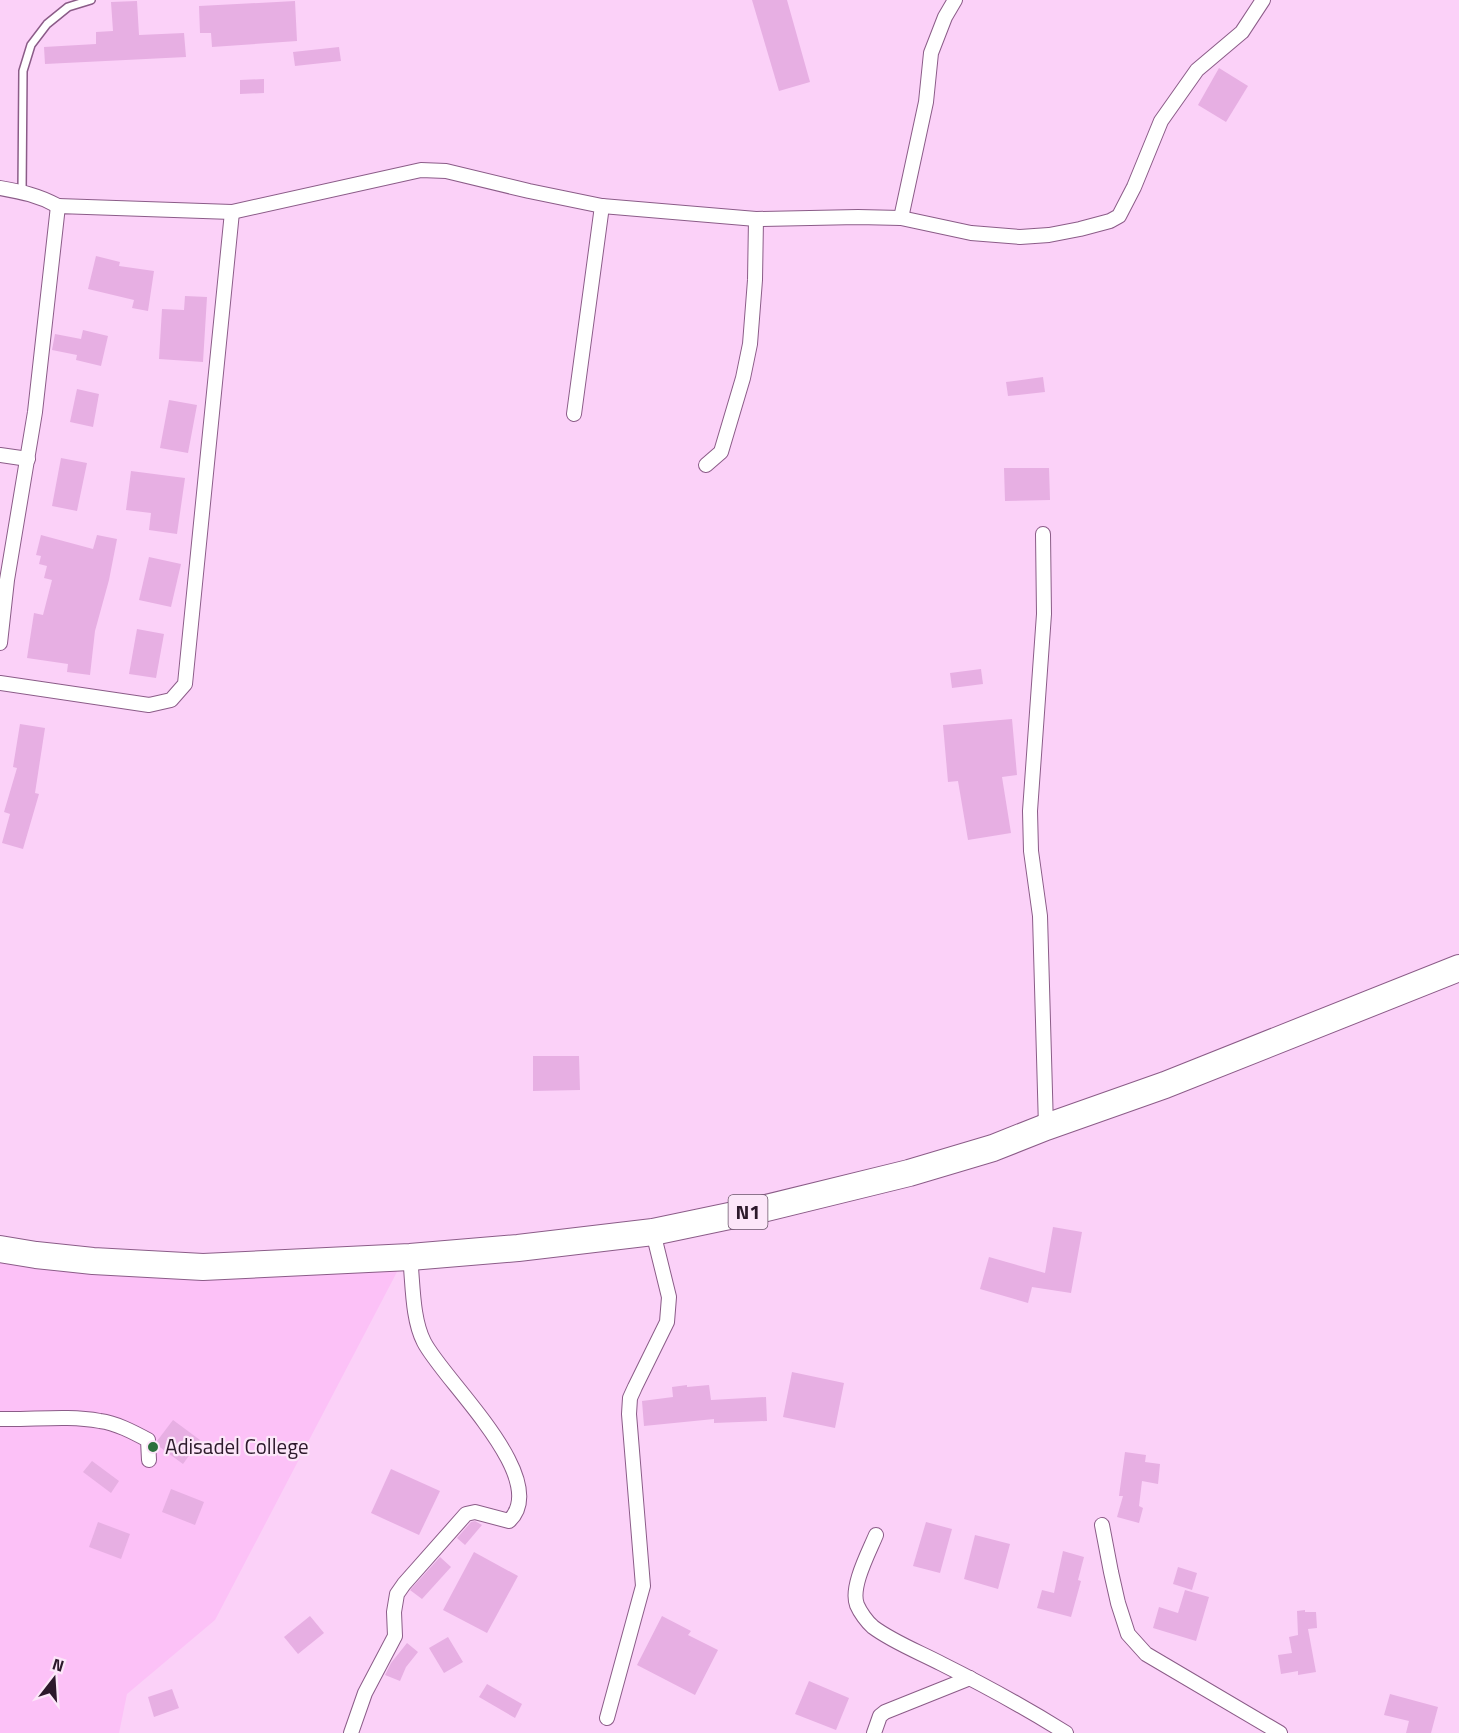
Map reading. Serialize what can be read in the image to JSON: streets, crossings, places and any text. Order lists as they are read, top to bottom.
{
  "streets": {
    "highway": ["N1"]
  },
  "places": ["Adisadel College"],
  "north": "top"
}
